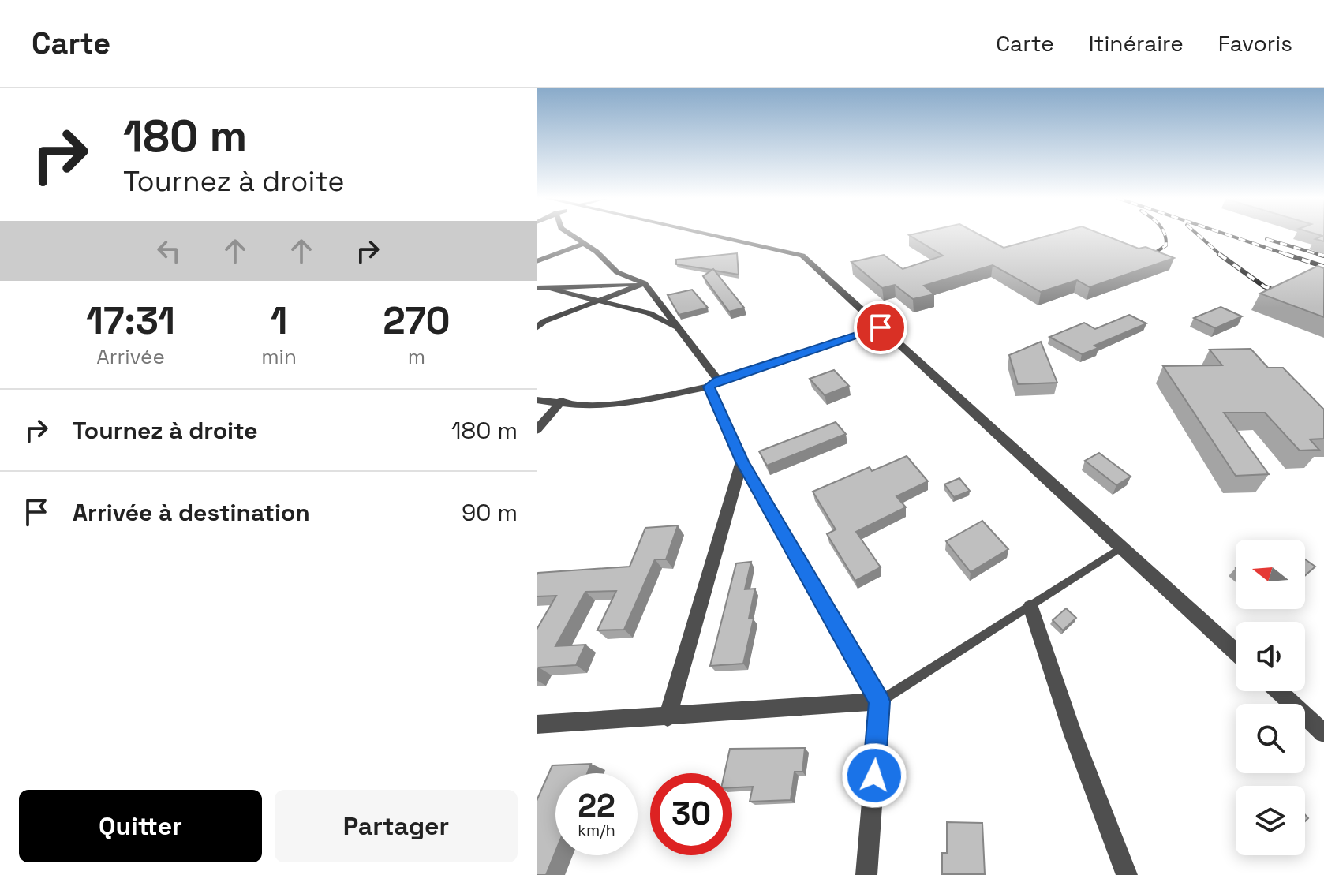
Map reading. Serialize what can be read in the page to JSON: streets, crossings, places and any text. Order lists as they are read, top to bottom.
{
  "north": "left",
  "page": {
    "header": "Carte",
    "nav": ["Carte", "Itinéraire", "Favoris"],
    "turn": ["180 m", "Tournez à droite"],
    "eta": [
      "17:31",
      "Arrivée",
      "1",
      "min",
      "270",
      "m"
    ],
    "list": [
      {
        "name": "Tournez à droite",
        "value": "180 m"
      },
      {
        "name": "Arrivée à destination",
        "value": "90 m"
      }
    ],
    "speed": "22 km/h",
    "limit": "30",
    "buttons": ["Quitter", "Partager"]
  }
}
